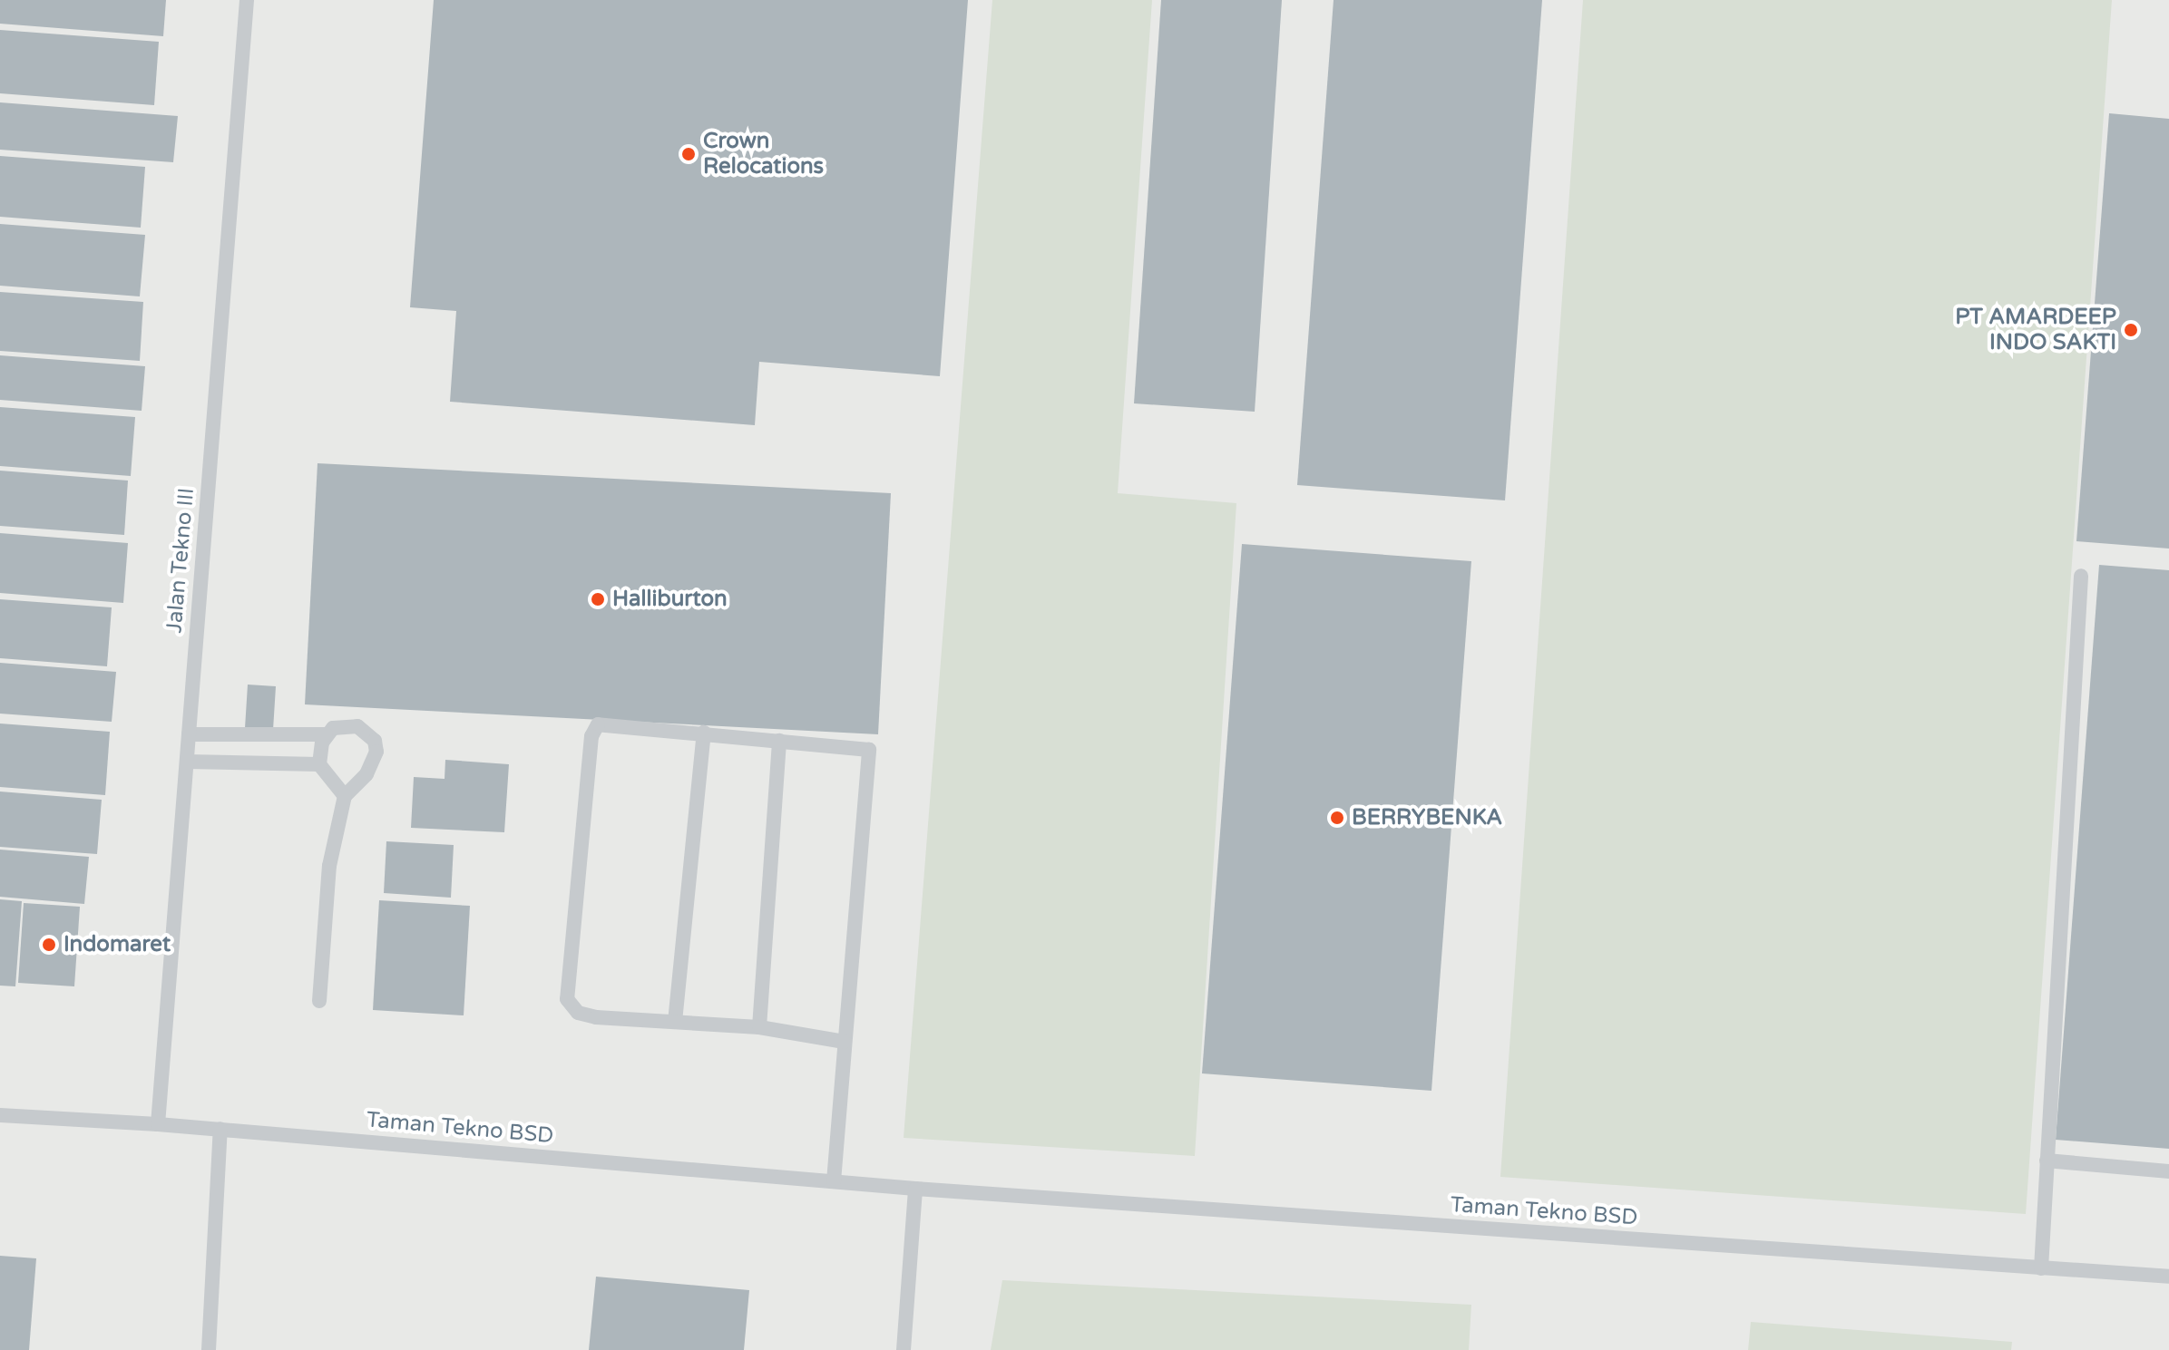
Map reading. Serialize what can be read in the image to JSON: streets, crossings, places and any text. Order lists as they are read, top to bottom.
{
  "streets": {
    "lane": ["Jalan Tekno III", "Taman Tekno BSD"]
  },
  "crossings": [
    ["Jalan Tekno III", "Taman Tekno BSD"]
  ],
  "places": [
    "Crown Relocations",
    "PT AMARDEEP INDO SAKTI",
    "Halliburton",
    "BERRYBENKA",
    "Indomaret"
  ]
}
